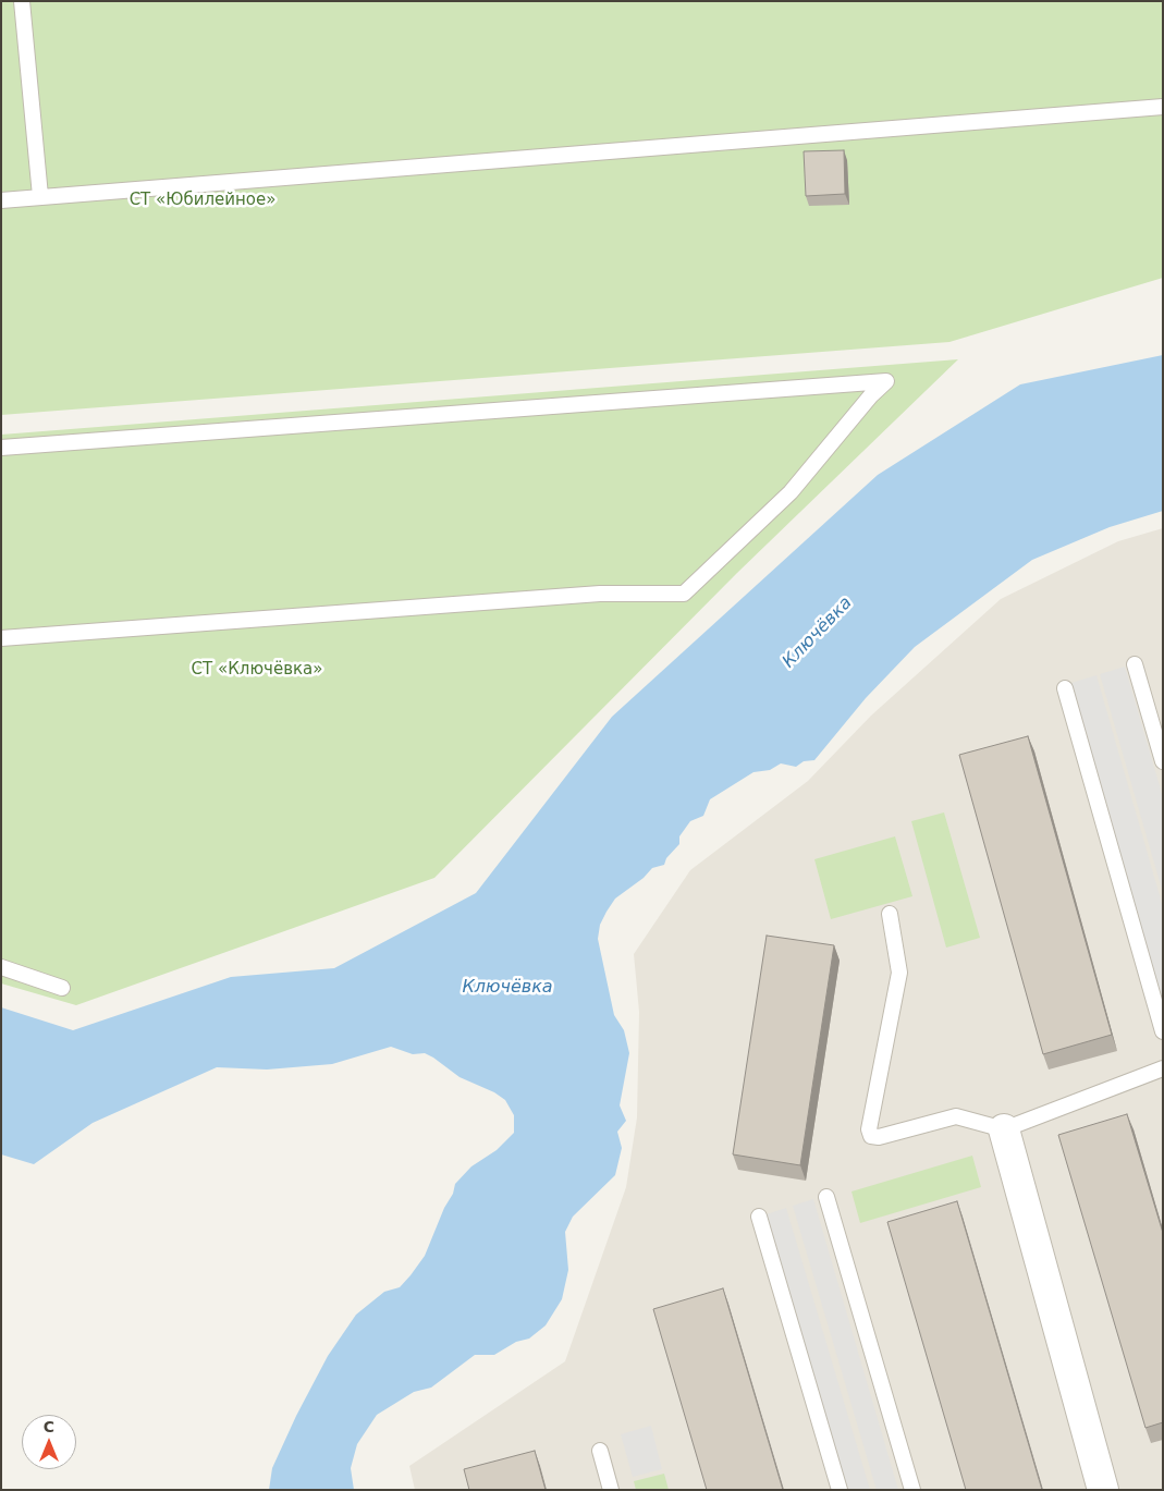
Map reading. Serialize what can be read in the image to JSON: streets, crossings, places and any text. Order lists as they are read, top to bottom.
{
  "water": ["Ключёвка"],
  "parks": ["СТ «Юбилейное»", "СТ «Ключёвка»"],
  "north": "top"
}
